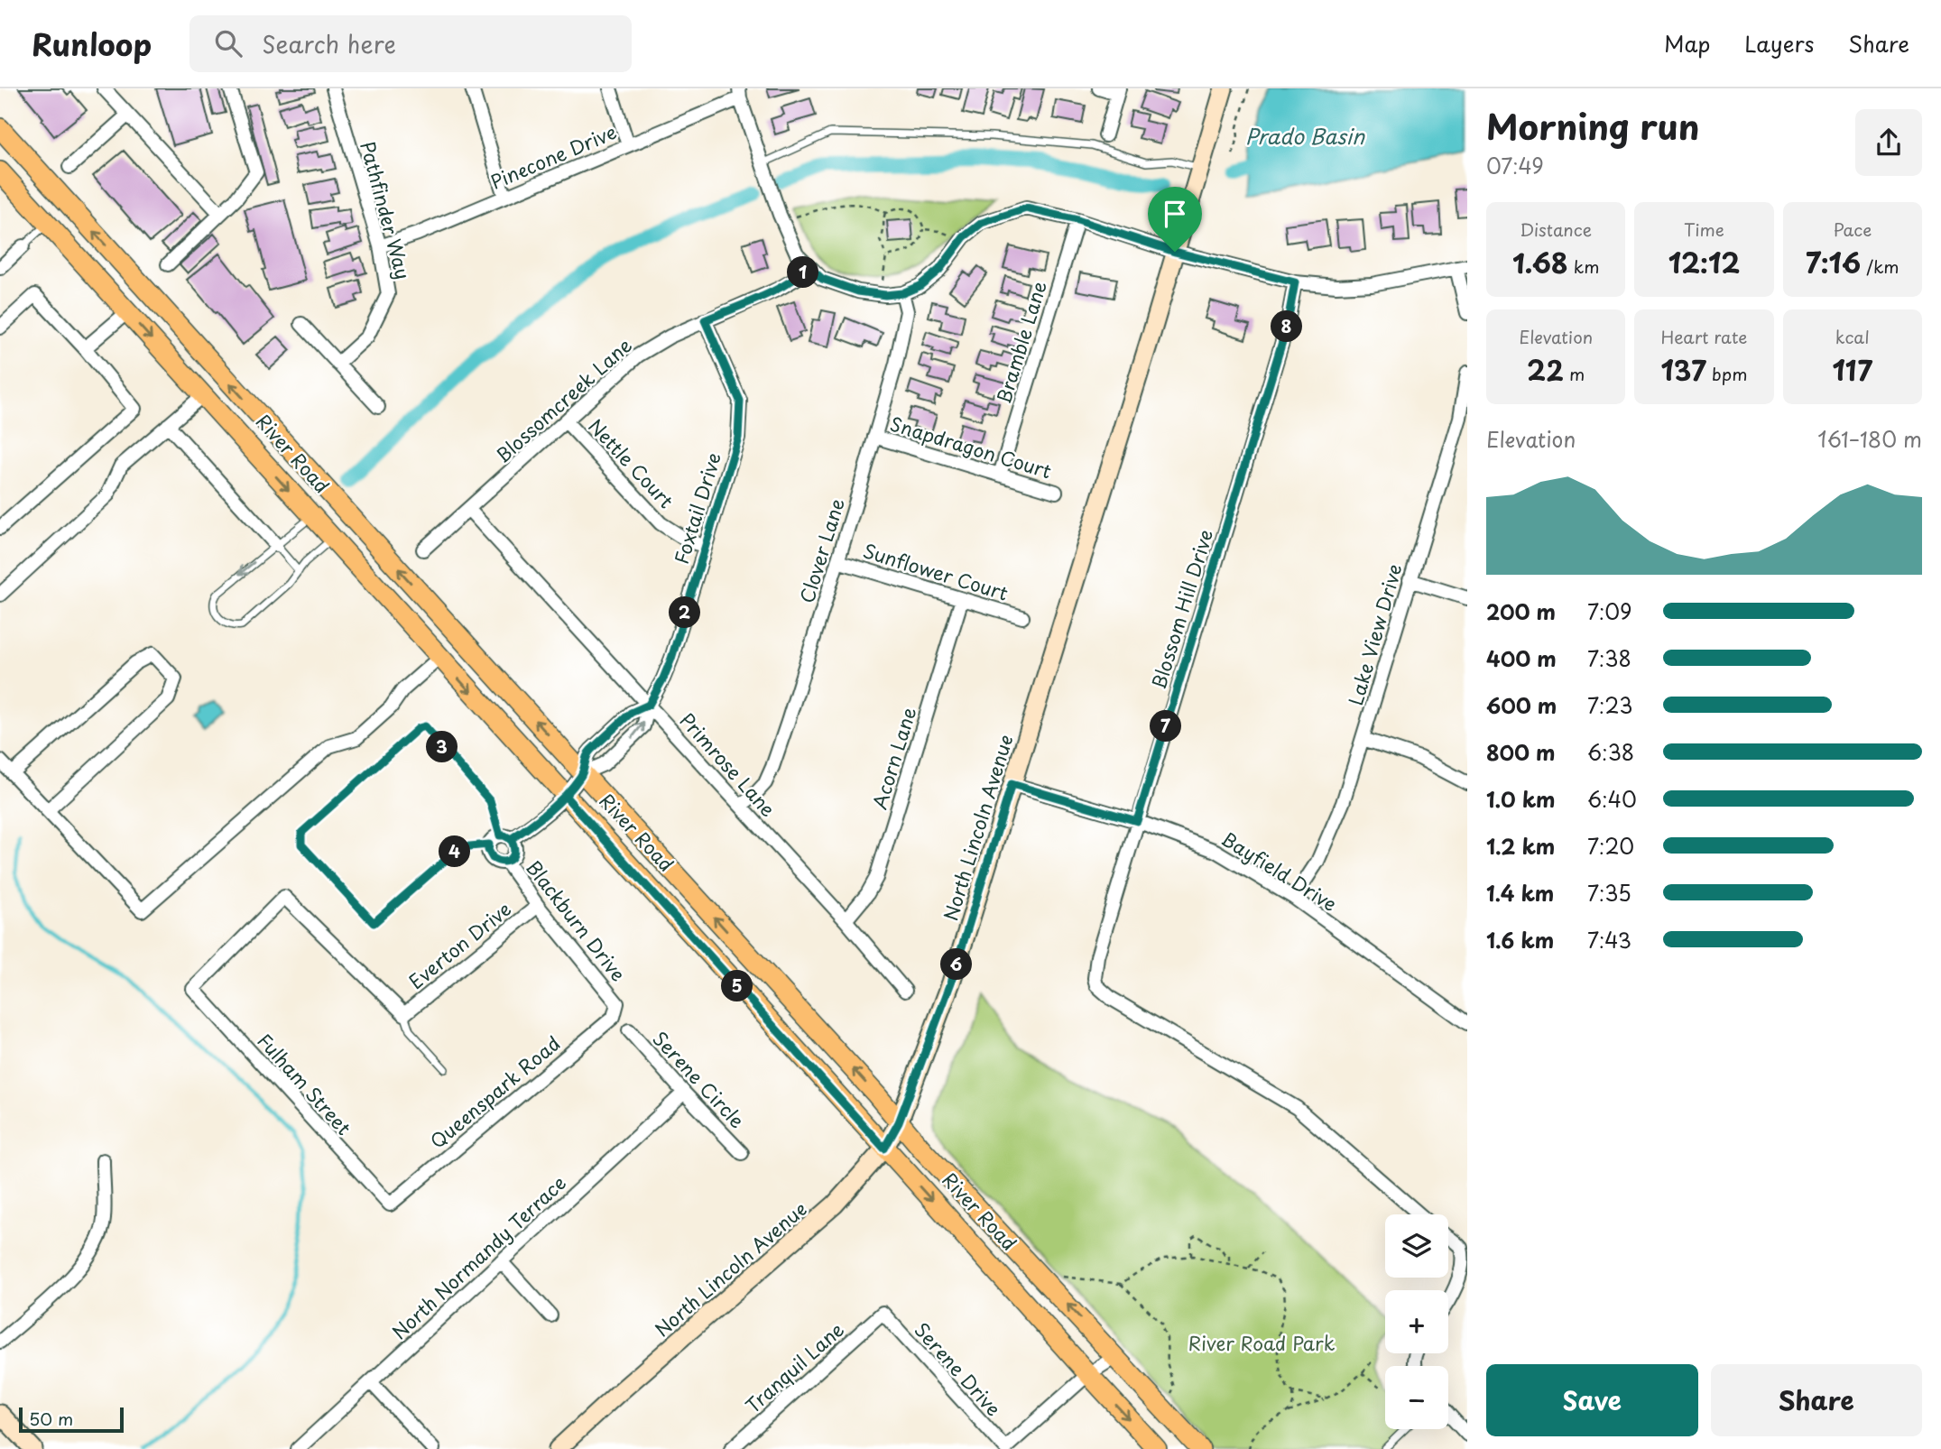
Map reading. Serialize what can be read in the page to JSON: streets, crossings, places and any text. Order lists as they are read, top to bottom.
{
  "streets": {
    "main road": ["River Road", "North Lincoln Avenue"],
    "street": [
      "Pinecone Drive",
      "Pathfinder Way",
      "Bramble Lane",
      "Blossomcreek Lane",
      "Snapdragon Court",
      "Nettle Court",
      "Foxtail Drive",
      "Clover Lane",
      "Sunflower Court",
      "Blossom Hill Drive",
      "Lake View Drive",
      "Acorn Lane",
      "Primrose Lane",
      "Bayfield Drive",
      "Blackburn Drive",
      "Everton Drive",
      "Serene Circle",
      "Fulham Street",
      "Queenspark Road",
      "North Normandy Terrace",
      "Tranquil Lane",
      "Serene Drive"
    ]
  },
  "crossings": [
    ["Pinecone Drive", "Pathfinder Way"],
    ["Bramble Lane", "Snapdragon Court"],
    ["Blossomcreek Lane", "Nettle Court"],
    ["Blossomcreek Lane", "Foxtail Drive"],
    ["Blossomcreek Lane", "Primrose Lane"],
    ["Snapdragon Court", "Clover Lane"],
    ["River Road", "Foxtail Drive"],
    ["River Road", "North Lincoln Avenue"],
    ["Nettle Court", "Foxtail Drive"],
    ["Foxtail Drive", "Primrose Lane"],
    ["Clover Lane", "Sunflower Court"],
    ["Clover Lane", "Primrose Lane"],
    ["Sunflower Court", "Acorn Lane"],
    ["Blossom Hill Drive", "Bayfield Drive"],
    ["Lake View Drive", "Bayfield Drive"],
    ["Acorn Lane", "Primrose Lane"],
    ["North Lincoln Avenue", "Bayfield Drive"],
    ["Blackburn Drive", "Everton Drive"],
    ["Blackburn Drive", "Queenspark Road"],
    ["Everton Drive", "Fulham Street"],
    ["Serene Circle", "North Normandy Terrace"],
    ["Fulham Street", "Queenspark Road"],
    ["Tranquil Lane", "Serene Drive"]
  ],
  "water": ["Prado Basin"],
  "parks": ["River Road Park"],
  "scale_bar": "50 m",
  "page": {
    "header": "Runloop",
    "search": "Search here",
    "nav": ["Map", "Layers", "Share"],
    "heading": ["Morning run", "07:49"],
    "stats": [
      ["Distance", "1.68 km"],
      ["Time", "12:12"],
      ["Pace", "7:16 /km"],
      ["Elevation", "22 m"],
      ["Heart rate", "137 bpm"],
      ["kcal", "117"]
    ],
    "pins": [
      "1",
      "8",
      "2",
      "7",
      "3",
      "4",
      "6",
      "5"
    ],
    "chart": ["Elevation", "161–180 m"],
    "list": [
      {
        "name": "200 m",
        "note": "7:09"
      },
      {
        "name": "400 m",
        "note": "7:38"
      },
      {
        "name": "600 m",
        "note": "7:23"
      },
      {
        "name": "800 m",
        "note": "6:38"
      },
      {
        "name": "1.0 km",
        "note": "6:40"
      },
      {
        "name": "1.2 km",
        "note": "7:20"
      },
      {
        "name": "1.4 km",
        "note": "7:35"
      },
      {
        "name": "1.6 km",
        "note": "7:43"
      }
    ],
    "map_buttons": ["+", "−"],
    "buttons": ["Save", "Share"],
    "scale": "50 m"
  }
}
